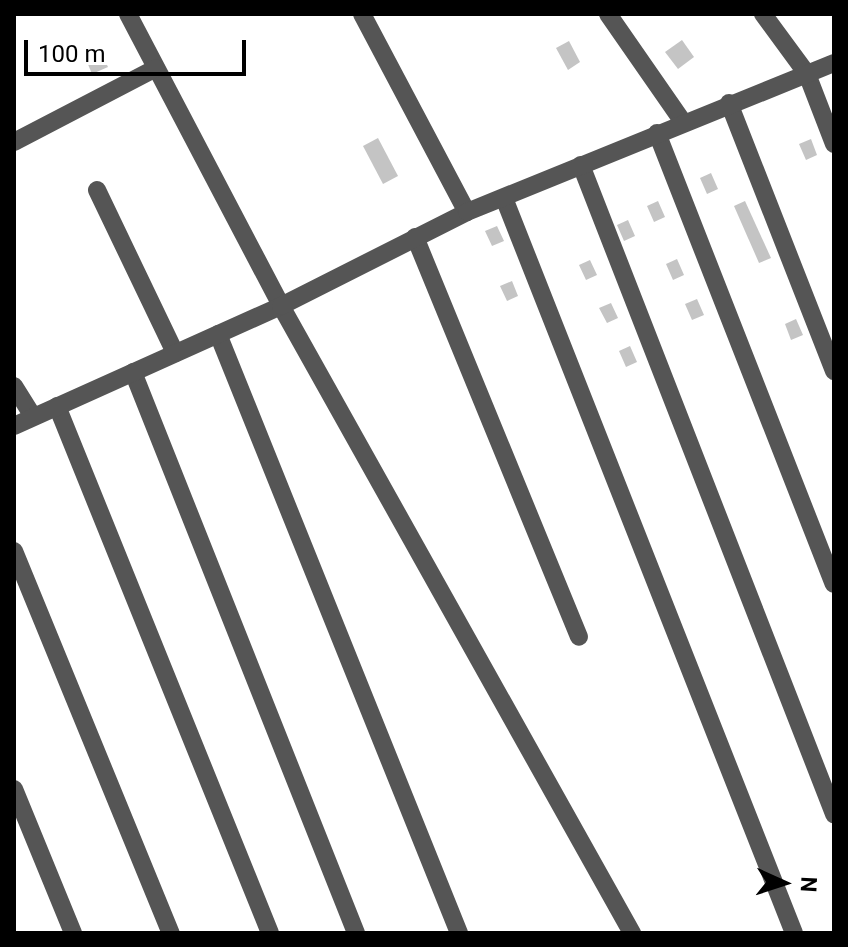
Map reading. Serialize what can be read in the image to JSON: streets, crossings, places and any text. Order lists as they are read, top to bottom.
{
  "scale_bar": "100 m",
  "north": "right"
}
